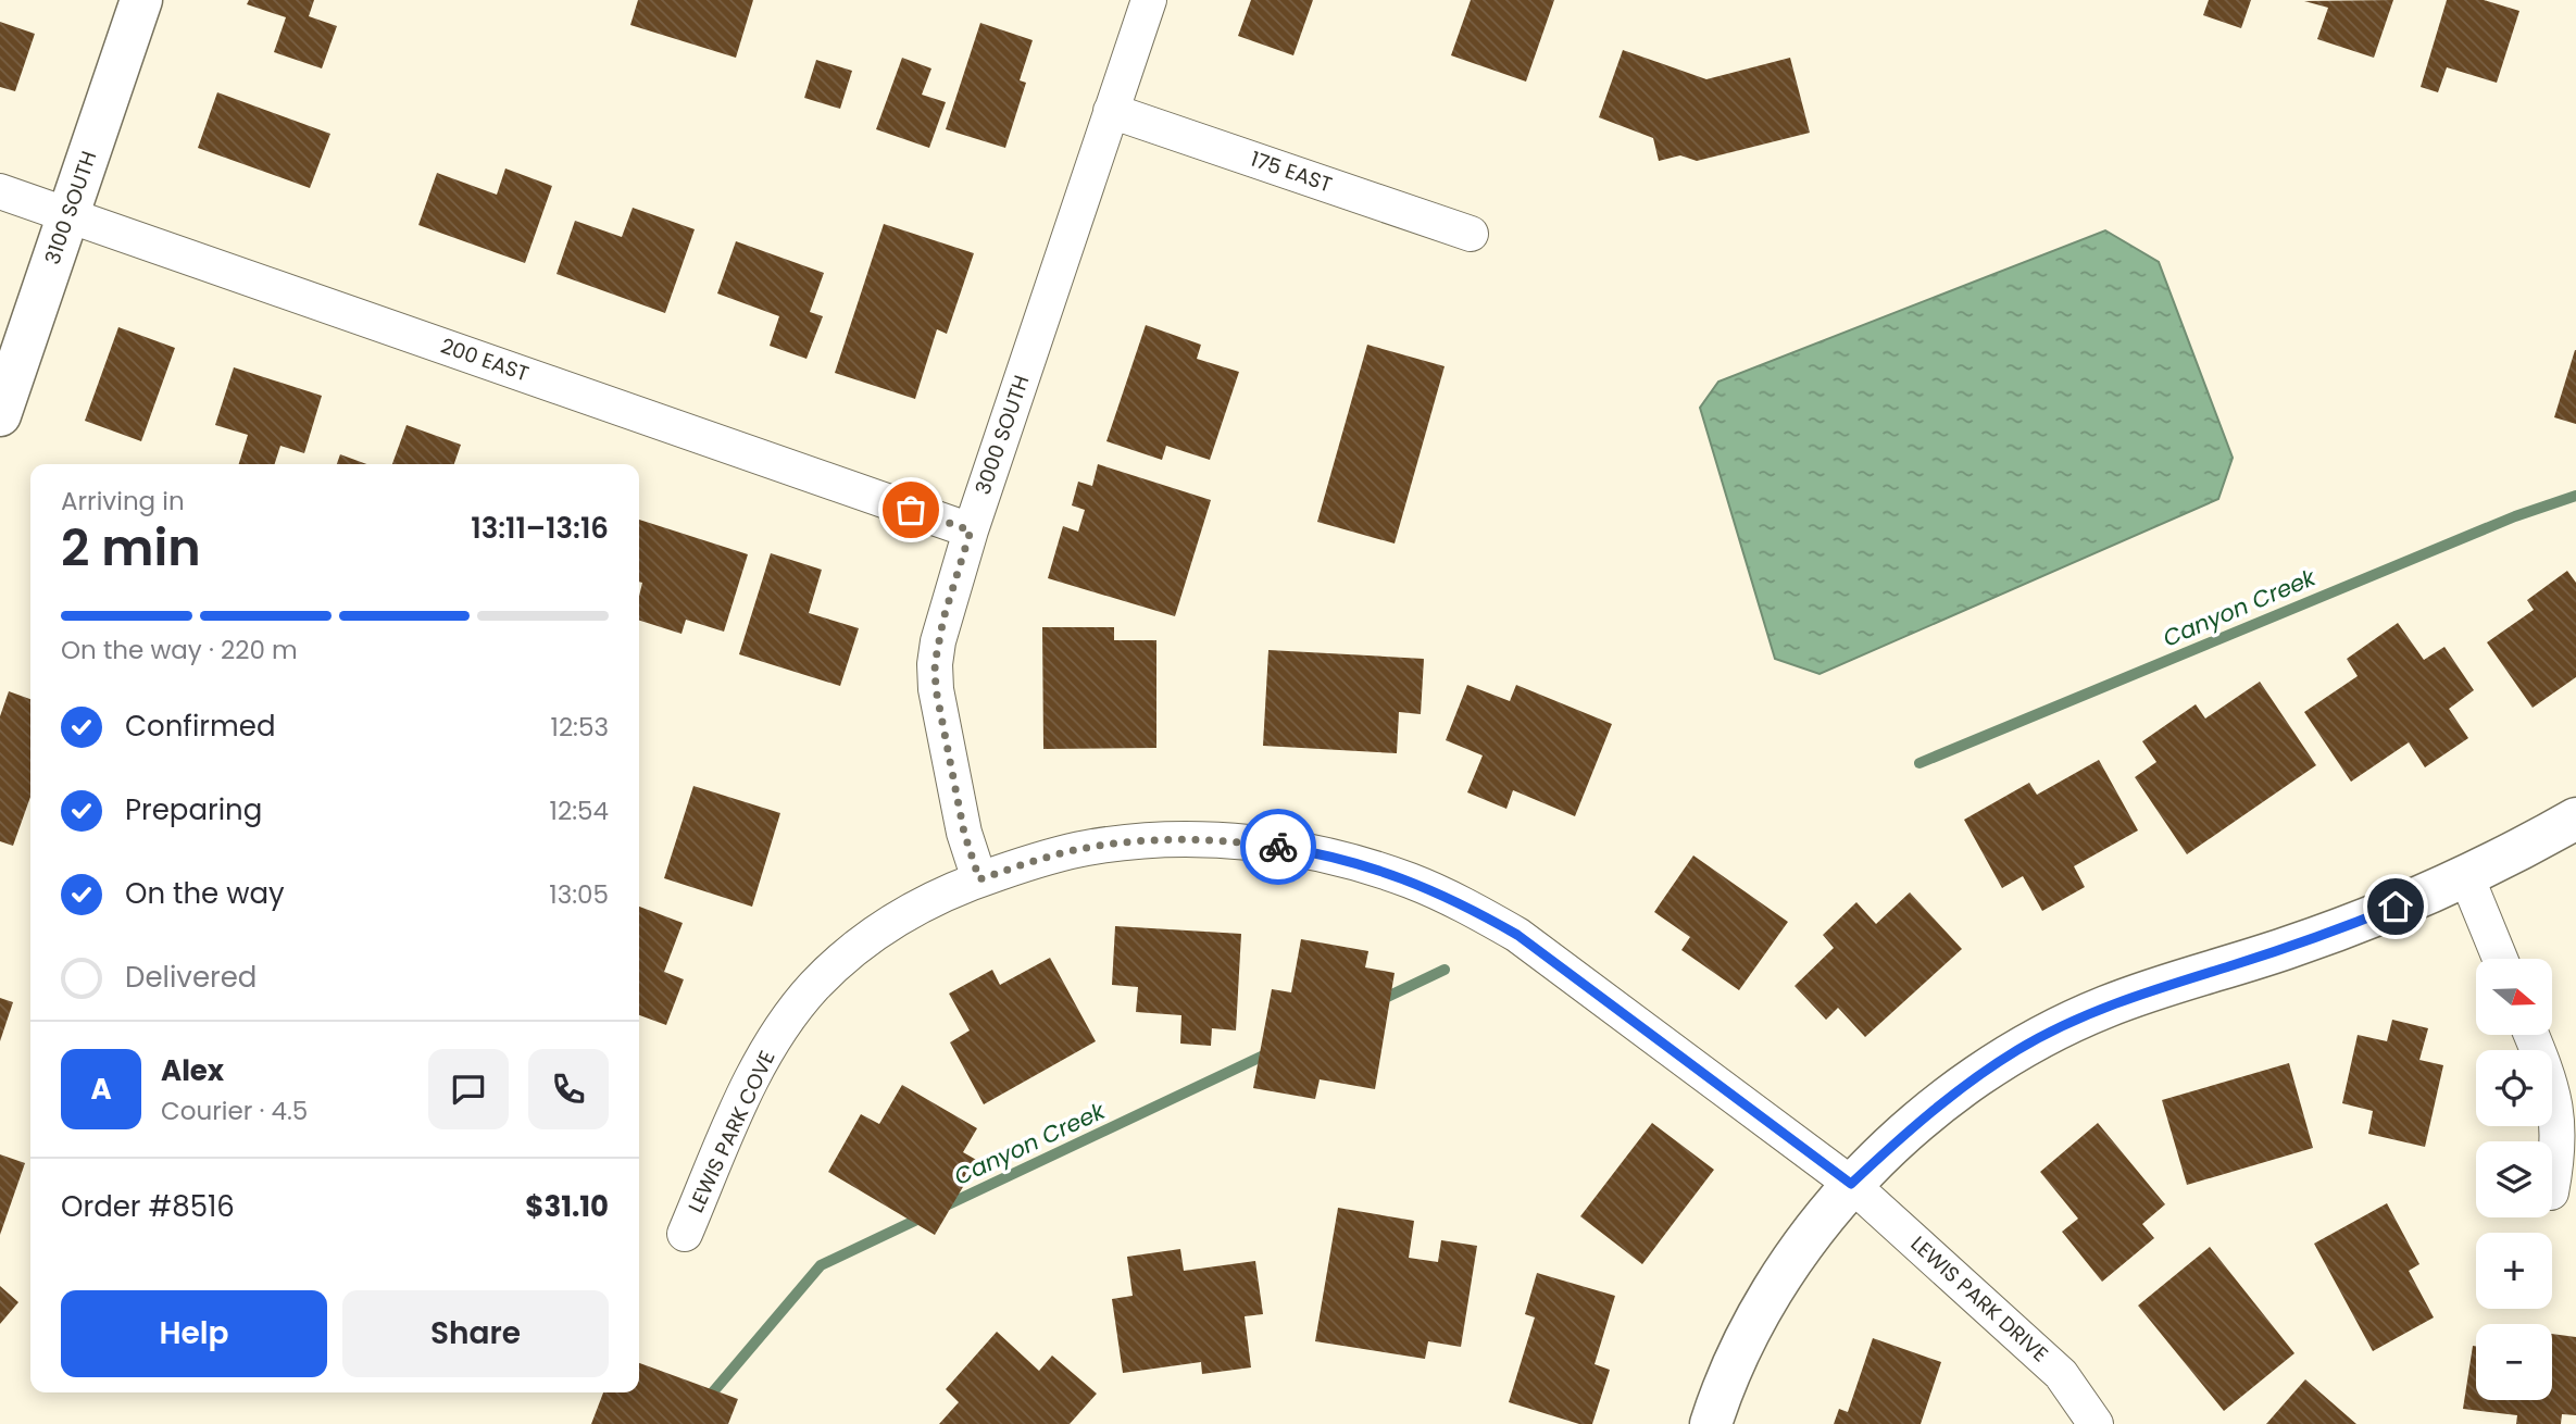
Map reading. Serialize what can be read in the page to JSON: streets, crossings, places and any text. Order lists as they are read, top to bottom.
{
  "streets": {
    "street": [
      "175 EAST",
      "3100 SOUTH",
      "200 EAST",
      "3000 SOUTH",
      "LEWIS PARK COVE",
      "LEWIS PARK DRIVE"
    ]
  },
  "crossings": [
    ["175 EAST", "3000 SOUTH"],
    ["3100 SOUTH", "200 EAST"],
    ["200 EAST", "3000 SOUTH"],
    ["3000 SOUTH", "LEWIS PARK COVE"],
    ["LEWIS PARK COVE", "LEWIS PARK DRIVE"]
  ],
  "water": ["Canyon Creek"],
  "north": "right",
  "page": {
    "heading": ["2 min", "Arriving in", "13:11–13:16"],
    "panel": [
      "Alex",
      "Courier · 4.5",
      "Order #8516",
      "$31.10"
    ],
    "bar": "On the way · 220 m",
    "list": [
      ["Confirmed", "12:53"],
      ["Preparing", "12:54"],
      ["On the way", "13:05"],
      "Delivered"
    ],
    "map_buttons": ["+", "−"],
    "round": "A",
    "buttons": ["Help", "Share"]
  }
}
